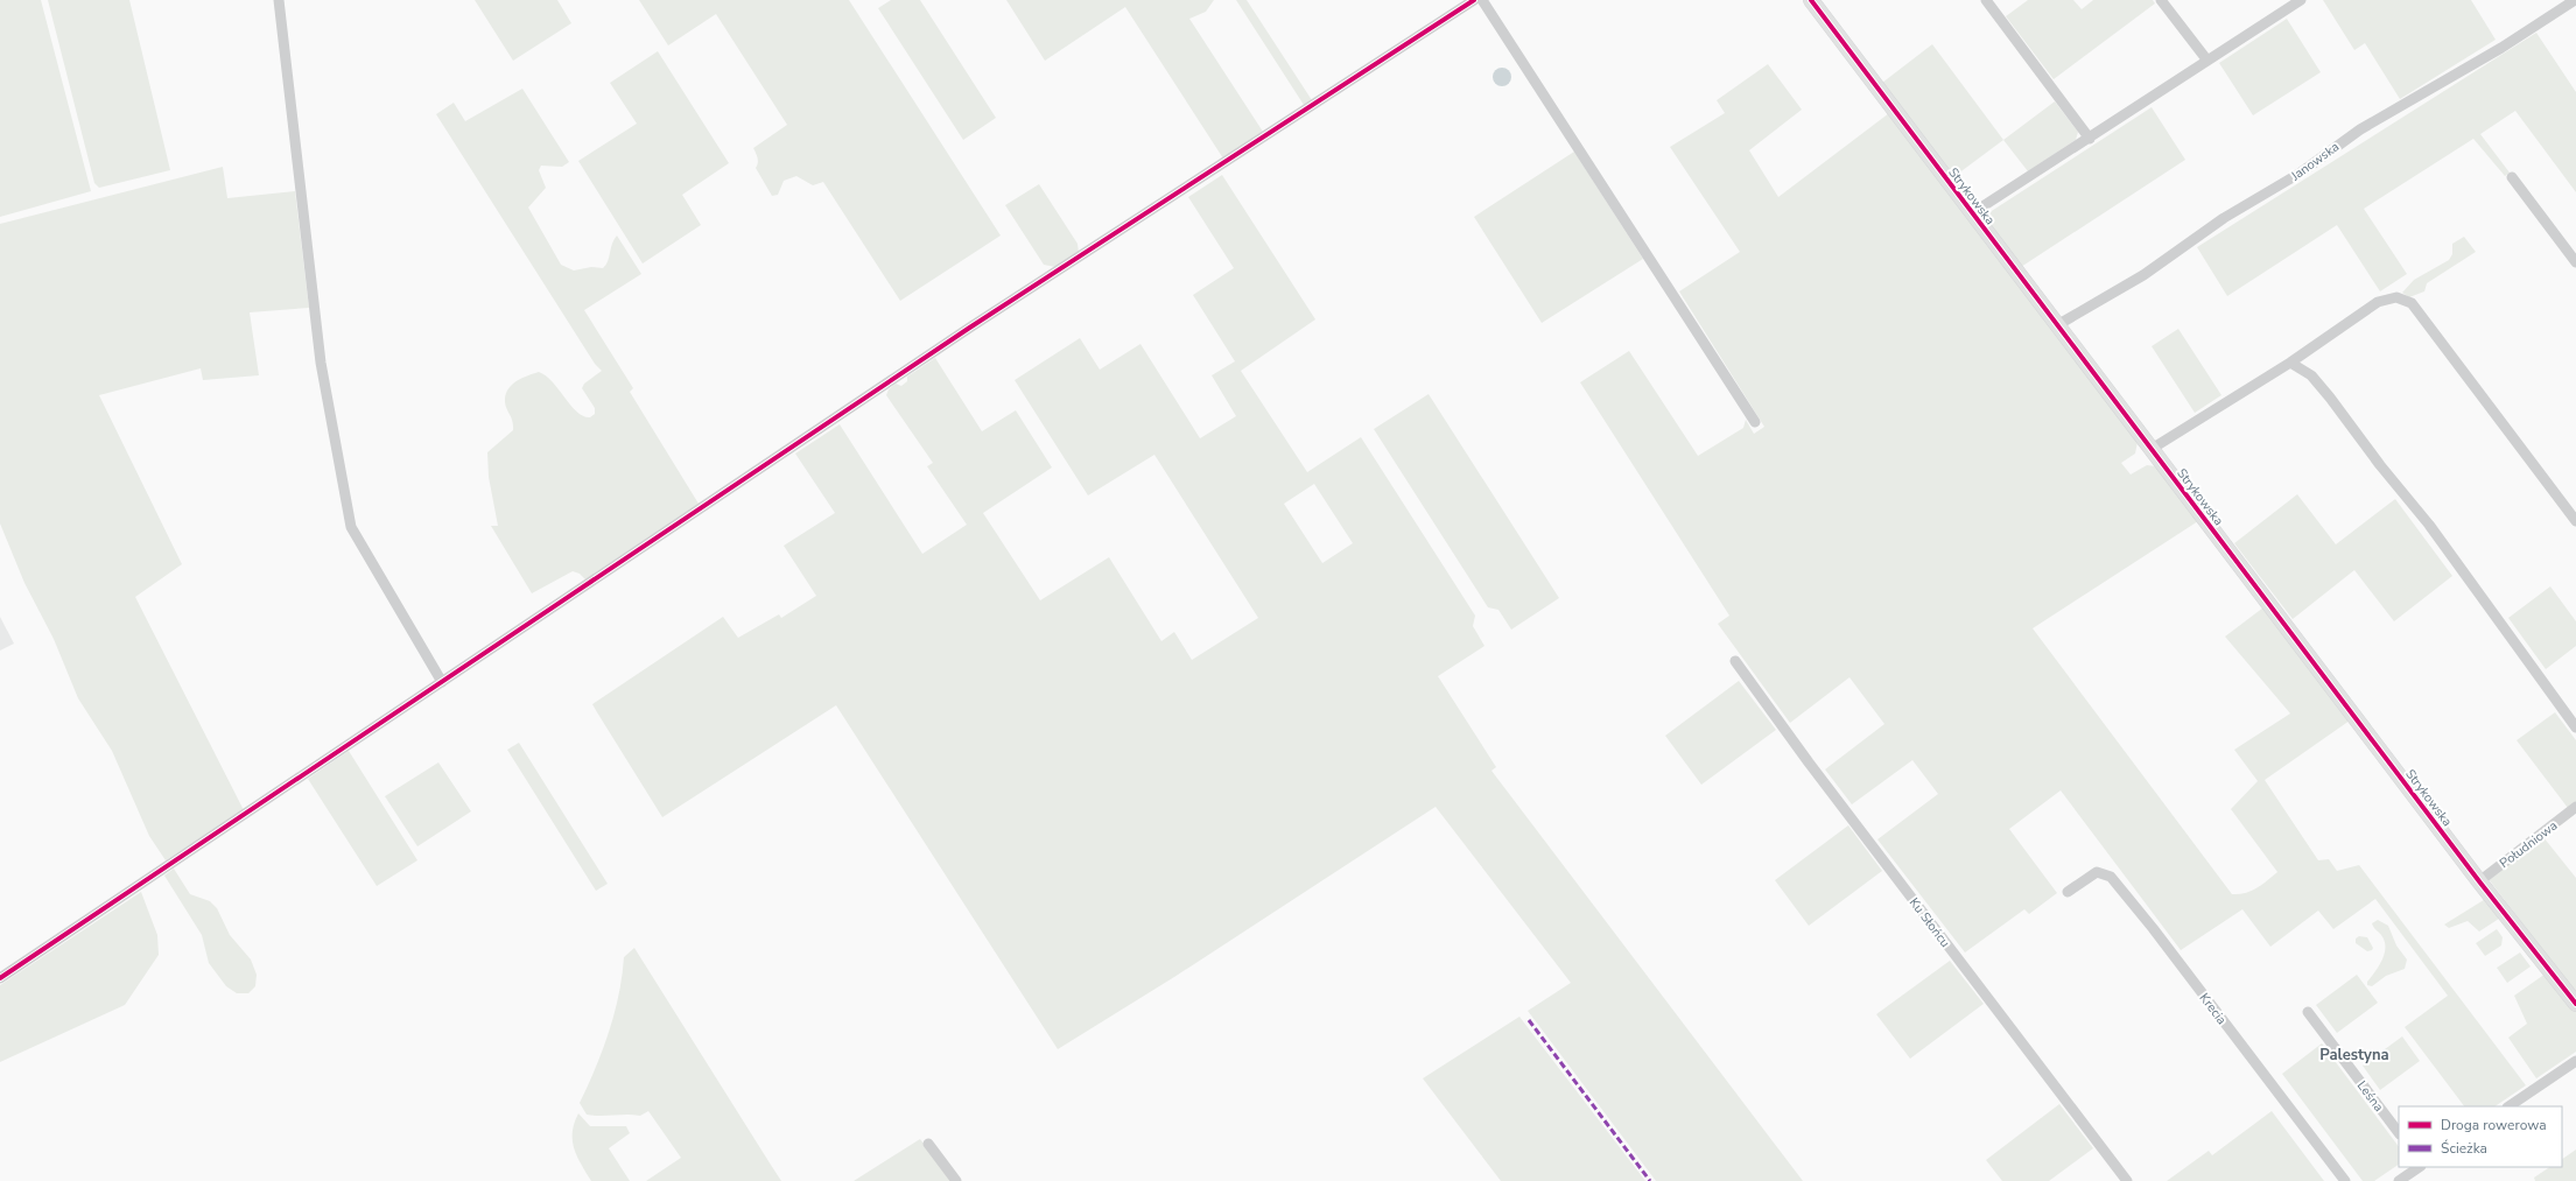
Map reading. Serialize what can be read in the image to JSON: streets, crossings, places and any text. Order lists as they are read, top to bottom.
{
  "streets": {
    "street": [
      "Janowska",
      "Strykowska",
      "Południowa",
      "Ku Słońcu",
      "Krecia",
      "Leśna"
    ]
  },
  "crossings": [
    ["Janowska", "Strykowska"],
    ["Strykowska", "Południowa"]
  ],
  "districts": ["Palestyna"],
  "legend": ["Droga rowerowa", "Ścieżka"]
}
